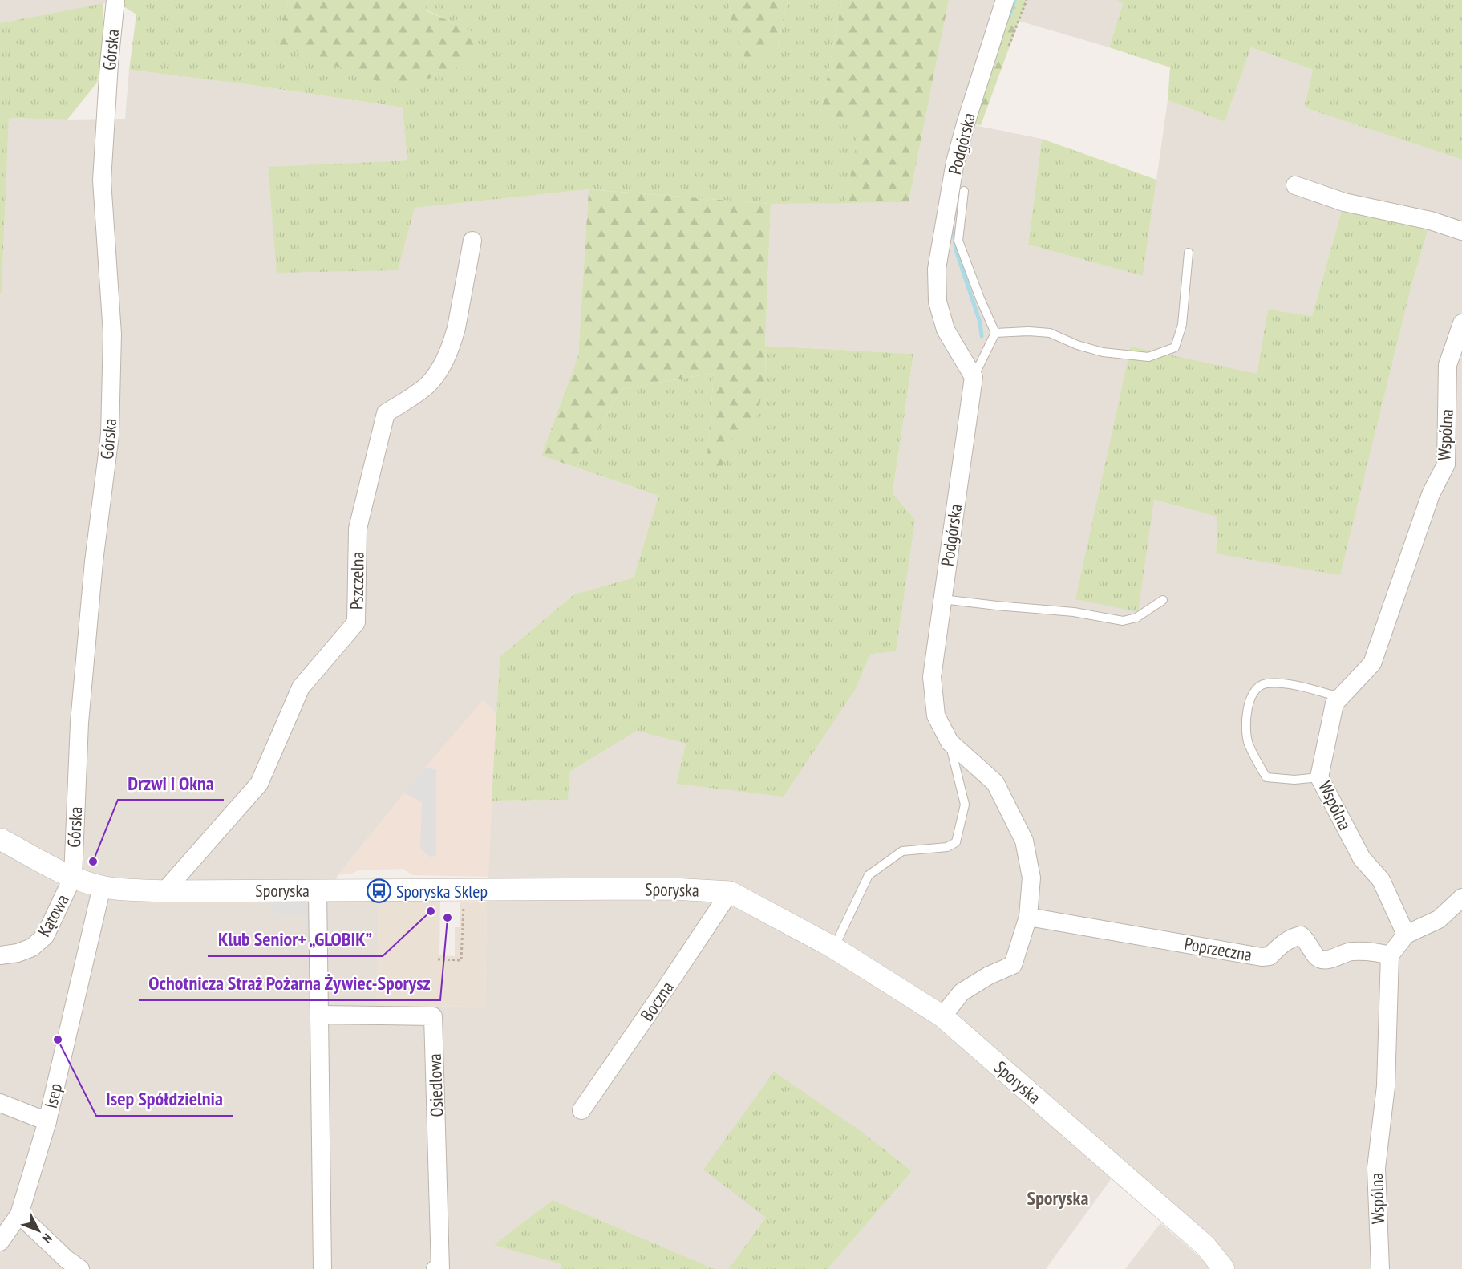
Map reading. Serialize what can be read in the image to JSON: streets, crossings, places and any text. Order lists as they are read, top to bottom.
{
  "streets": {
    "street": [
      "Górska",
      "Podgórska",
      "Wspólna",
      "Pszczelna",
      "Sporyska",
      "Kątowa",
      "Poprzeczna",
      "Boczna",
      "Osiedlowa",
      "Isep"
    ]
  },
  "crossings": [
    ["Górska", "Sporyska"],
    ["Górska", "Kątowa"],
    ["Podgórska", "Sporyska"],
    ["Podgórska", "Poprzeczna"],
    ["Wspólna", "Poprzeczna"],
    ["Pszczelna", "Sporyska"],
    ["Sporyska", "Kątowa"],
    ["Sporyska", "Boczna"],
    ["Sporyska", "Isep"]
  ],
  "districts": ["Sporyska"],
  "places": {
    "other": [
      "Drzwi i Okna",
      "Klub Senior+ „GLOBIK”",
      "Ochotnicza Straż Pożarna Żywiec-Sporysz",
      "Isep Spółdzielnia"
    ],
    "bus stop": ["Sporyska Sklep"]
  },
  "north": "bottom right"
}
